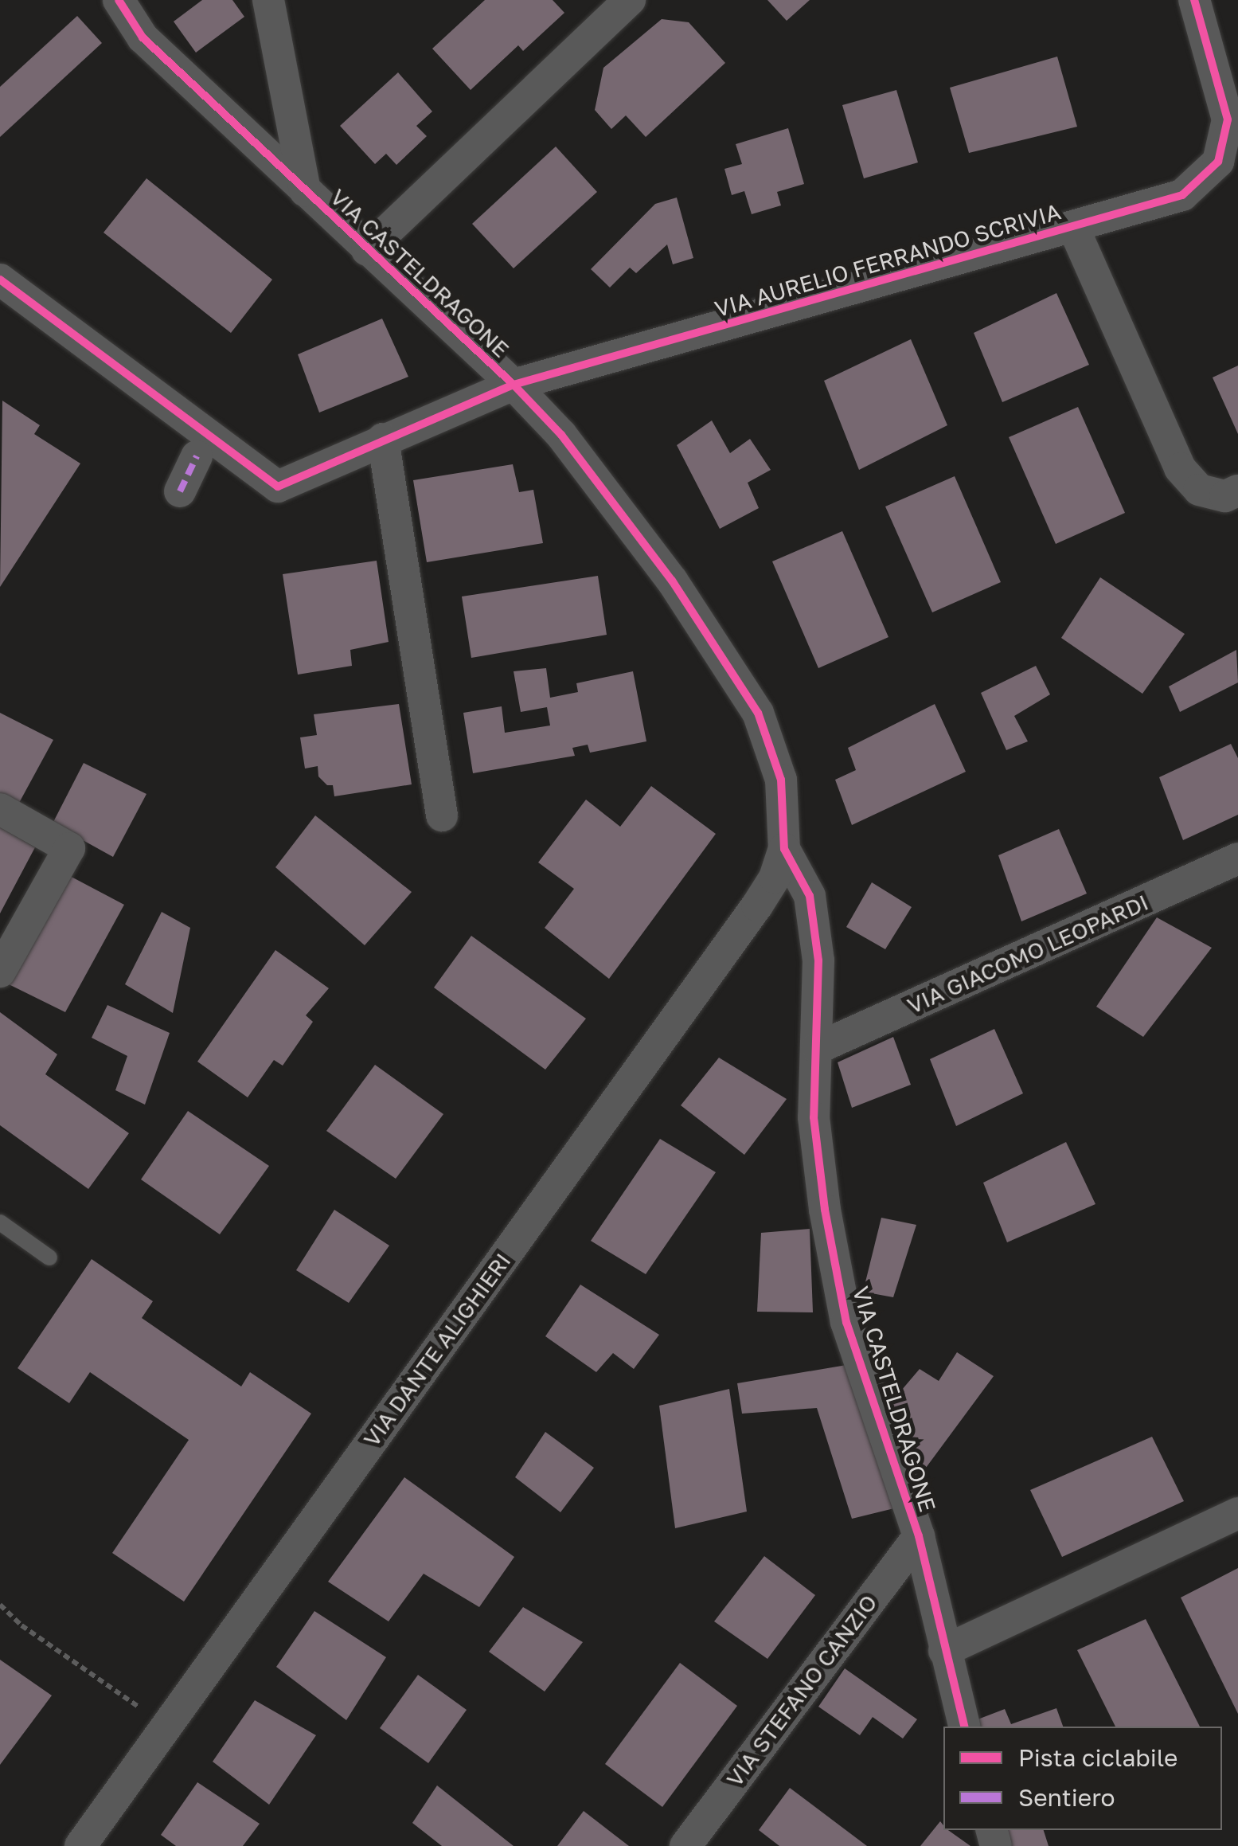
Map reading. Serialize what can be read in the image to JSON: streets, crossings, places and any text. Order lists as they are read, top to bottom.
{
  "streets": {
    "street": [
      "VIA AURELIO FERRANDO SCRIVIA",
      "VIA CASTELDRAGONE",
      "VIA GIACOMO LEOPARDI",
      "VIA DANTE ALIGHIERI",
      "VIA STEFANO CANZIO"
    ]
  },
  "crossings": [
    ["VIA AURELIO FERRANDO SCRIVIA", "VIA CASTELDRAGONE"],
    ["VIA CASTELDRAGONE", "VIA GIACOMO LEOPARDI"],
    ["VIA CASTELDRAGONE", "VIA DANTE ALIGHIERI"],
    ["VIA CASTELDRAGONE", "VIA STEFANO CANZIO"]
  ],
  "legend": ["Pista ciclabile", "Sentiero"]
}
